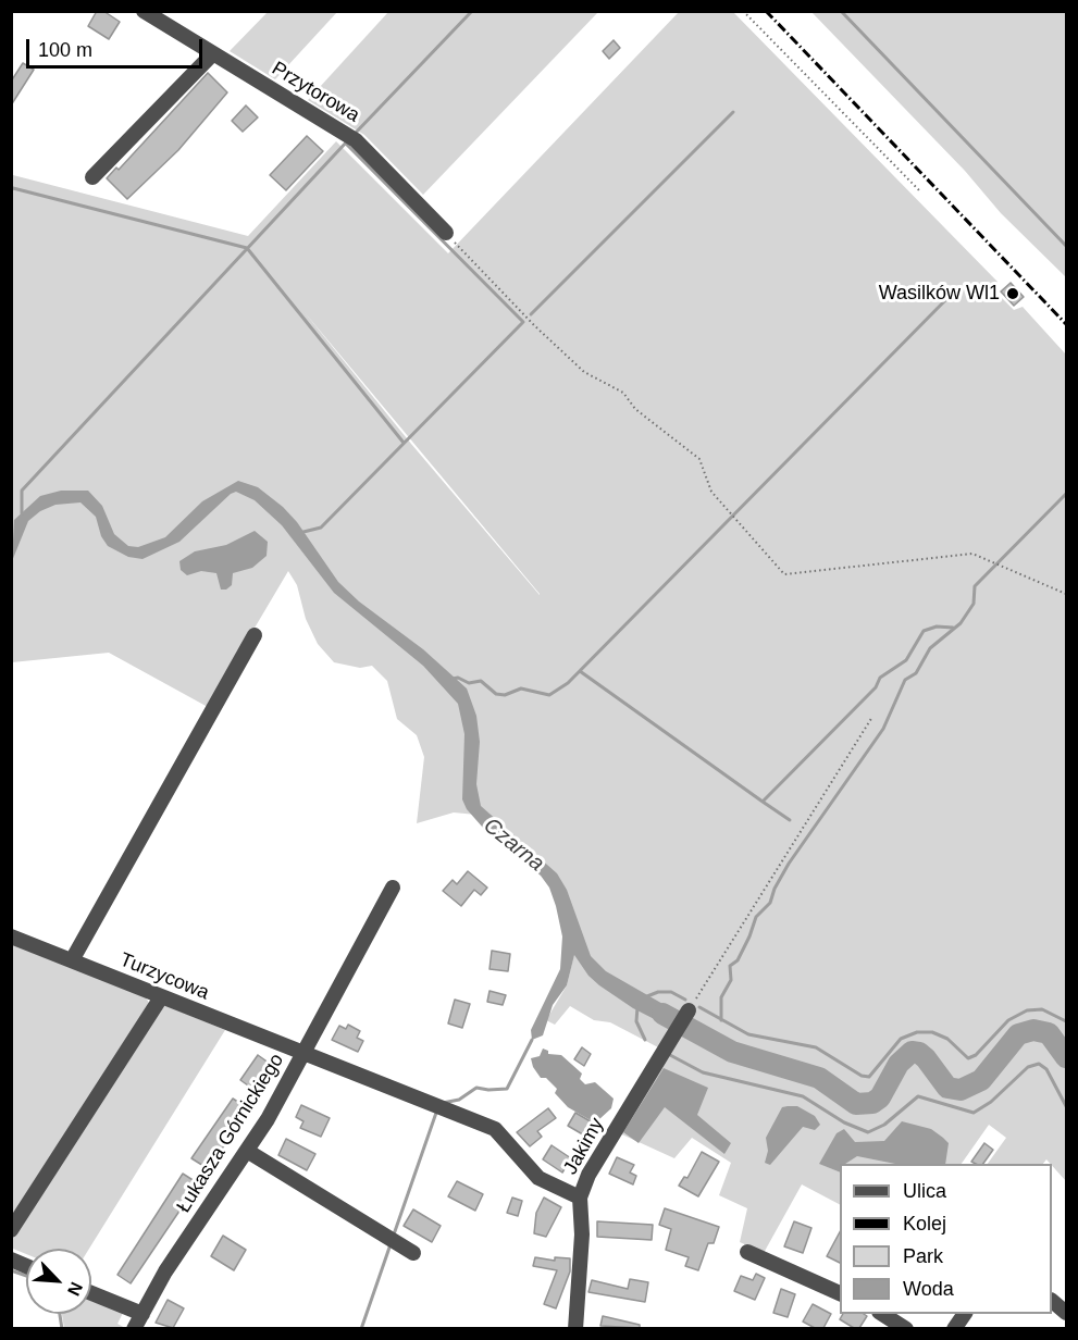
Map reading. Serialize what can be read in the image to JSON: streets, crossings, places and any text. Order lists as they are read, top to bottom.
{
  "streets": {
    "street": [
      "Przytorowa",
      "Turzycowa",
      "Łukasza Górnickiego",
      "Jakimy"
    ]
  },
  "crossings": [
    ["Turzycowa", "Łukasza Górnickiego"],
    ["Turzycowa", "Jakimy"]
  ],
  "water": ["Czarna"],
  "places": ["Wasilków Wl1"],
  "legend": [
    "Ulica",
    "Kolej",
    "Park",
    "Woda"
  ],
  "scale_bar": "100 m",
  "north": "bottom right"
}
